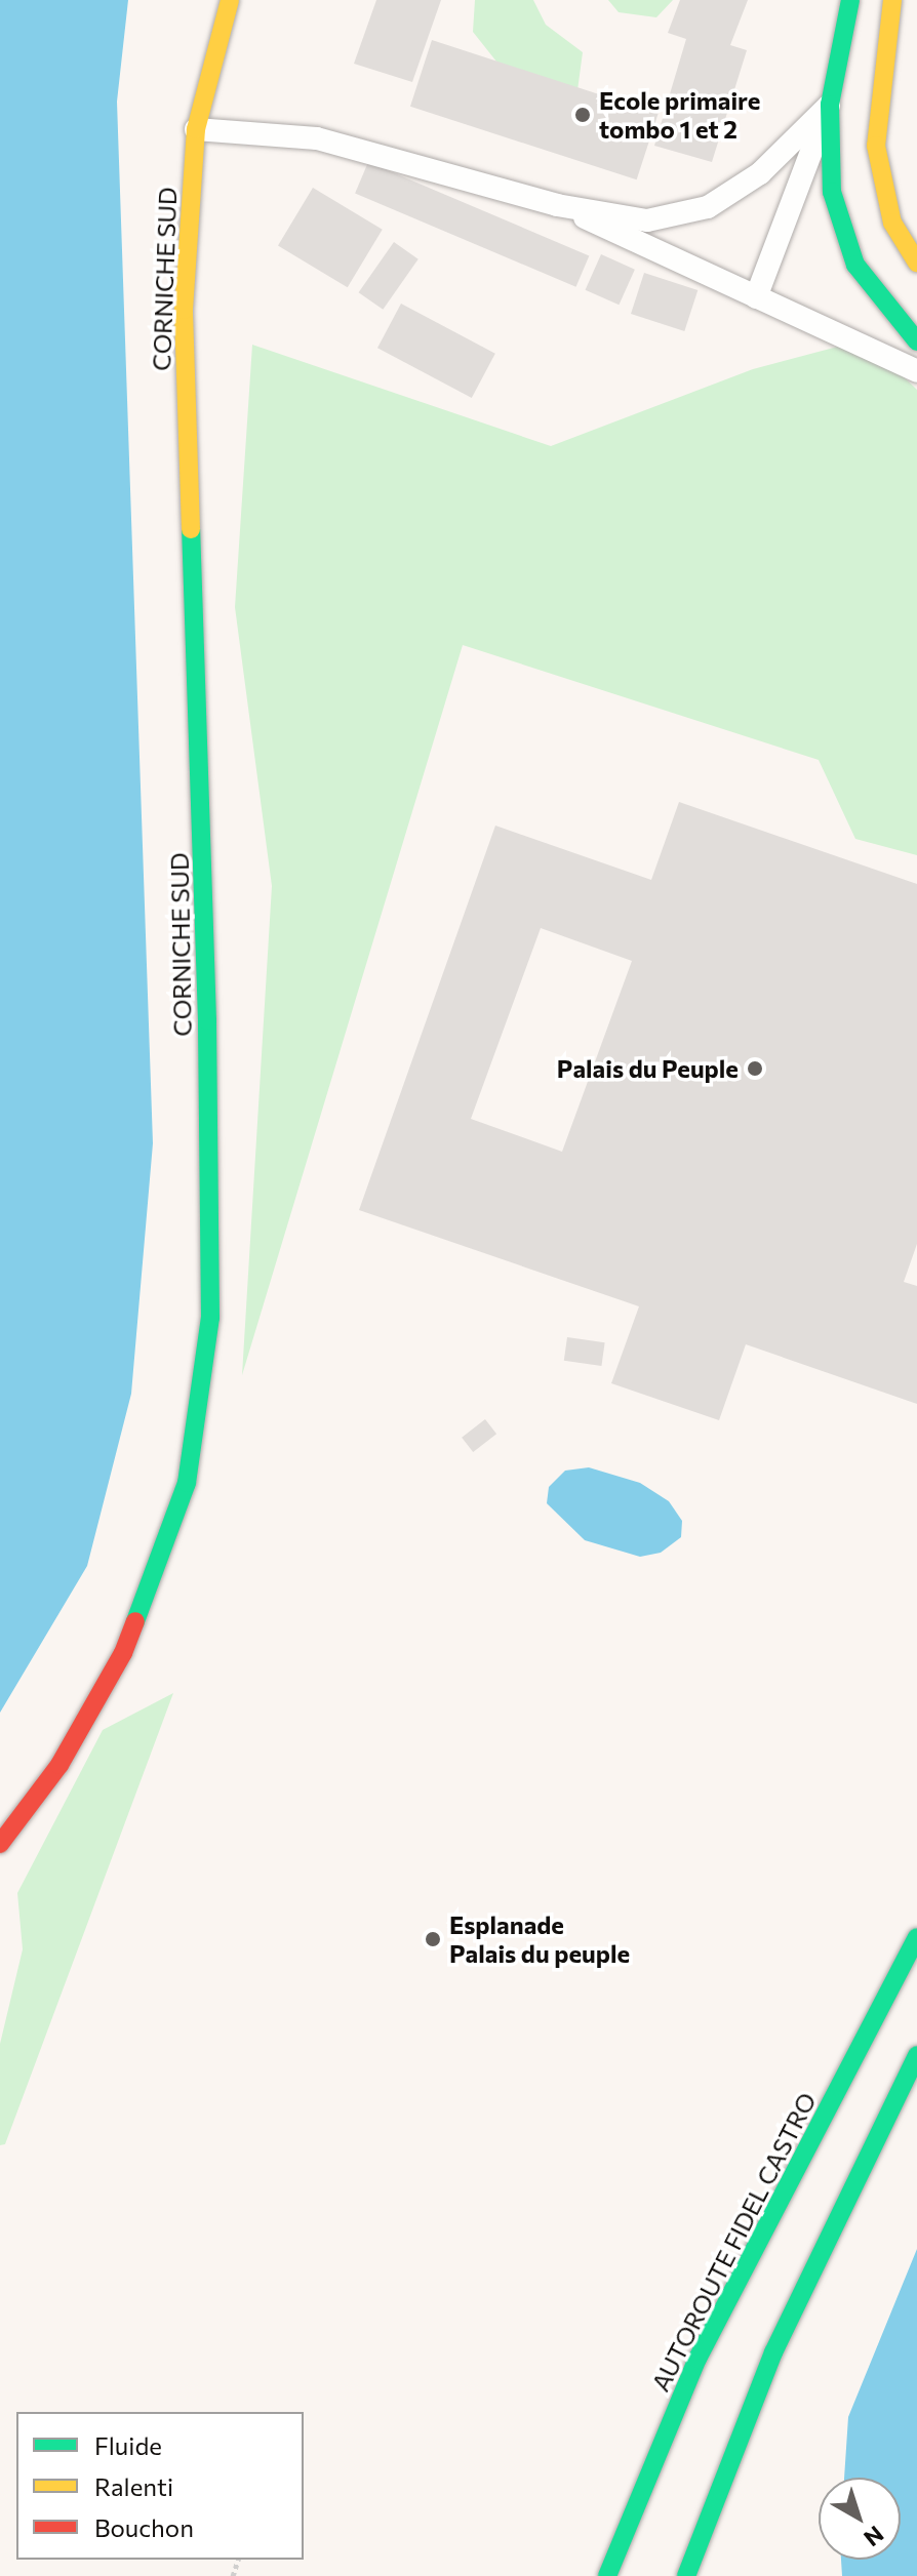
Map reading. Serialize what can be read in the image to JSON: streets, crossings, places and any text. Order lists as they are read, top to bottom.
{
  "streets": {
    "main road": ["CORNICHE SUD", "AUTOROUTE FIDEL CASTRO"]
  },
  "places": ["Ecole primaire tombo 1 et 2", "Palais du Peuple", "Esplanade Palais du peuple"],
  "legend": ["Fluide", "Ralenti", "Bouchon"],
  "north": "bottom right"
}
